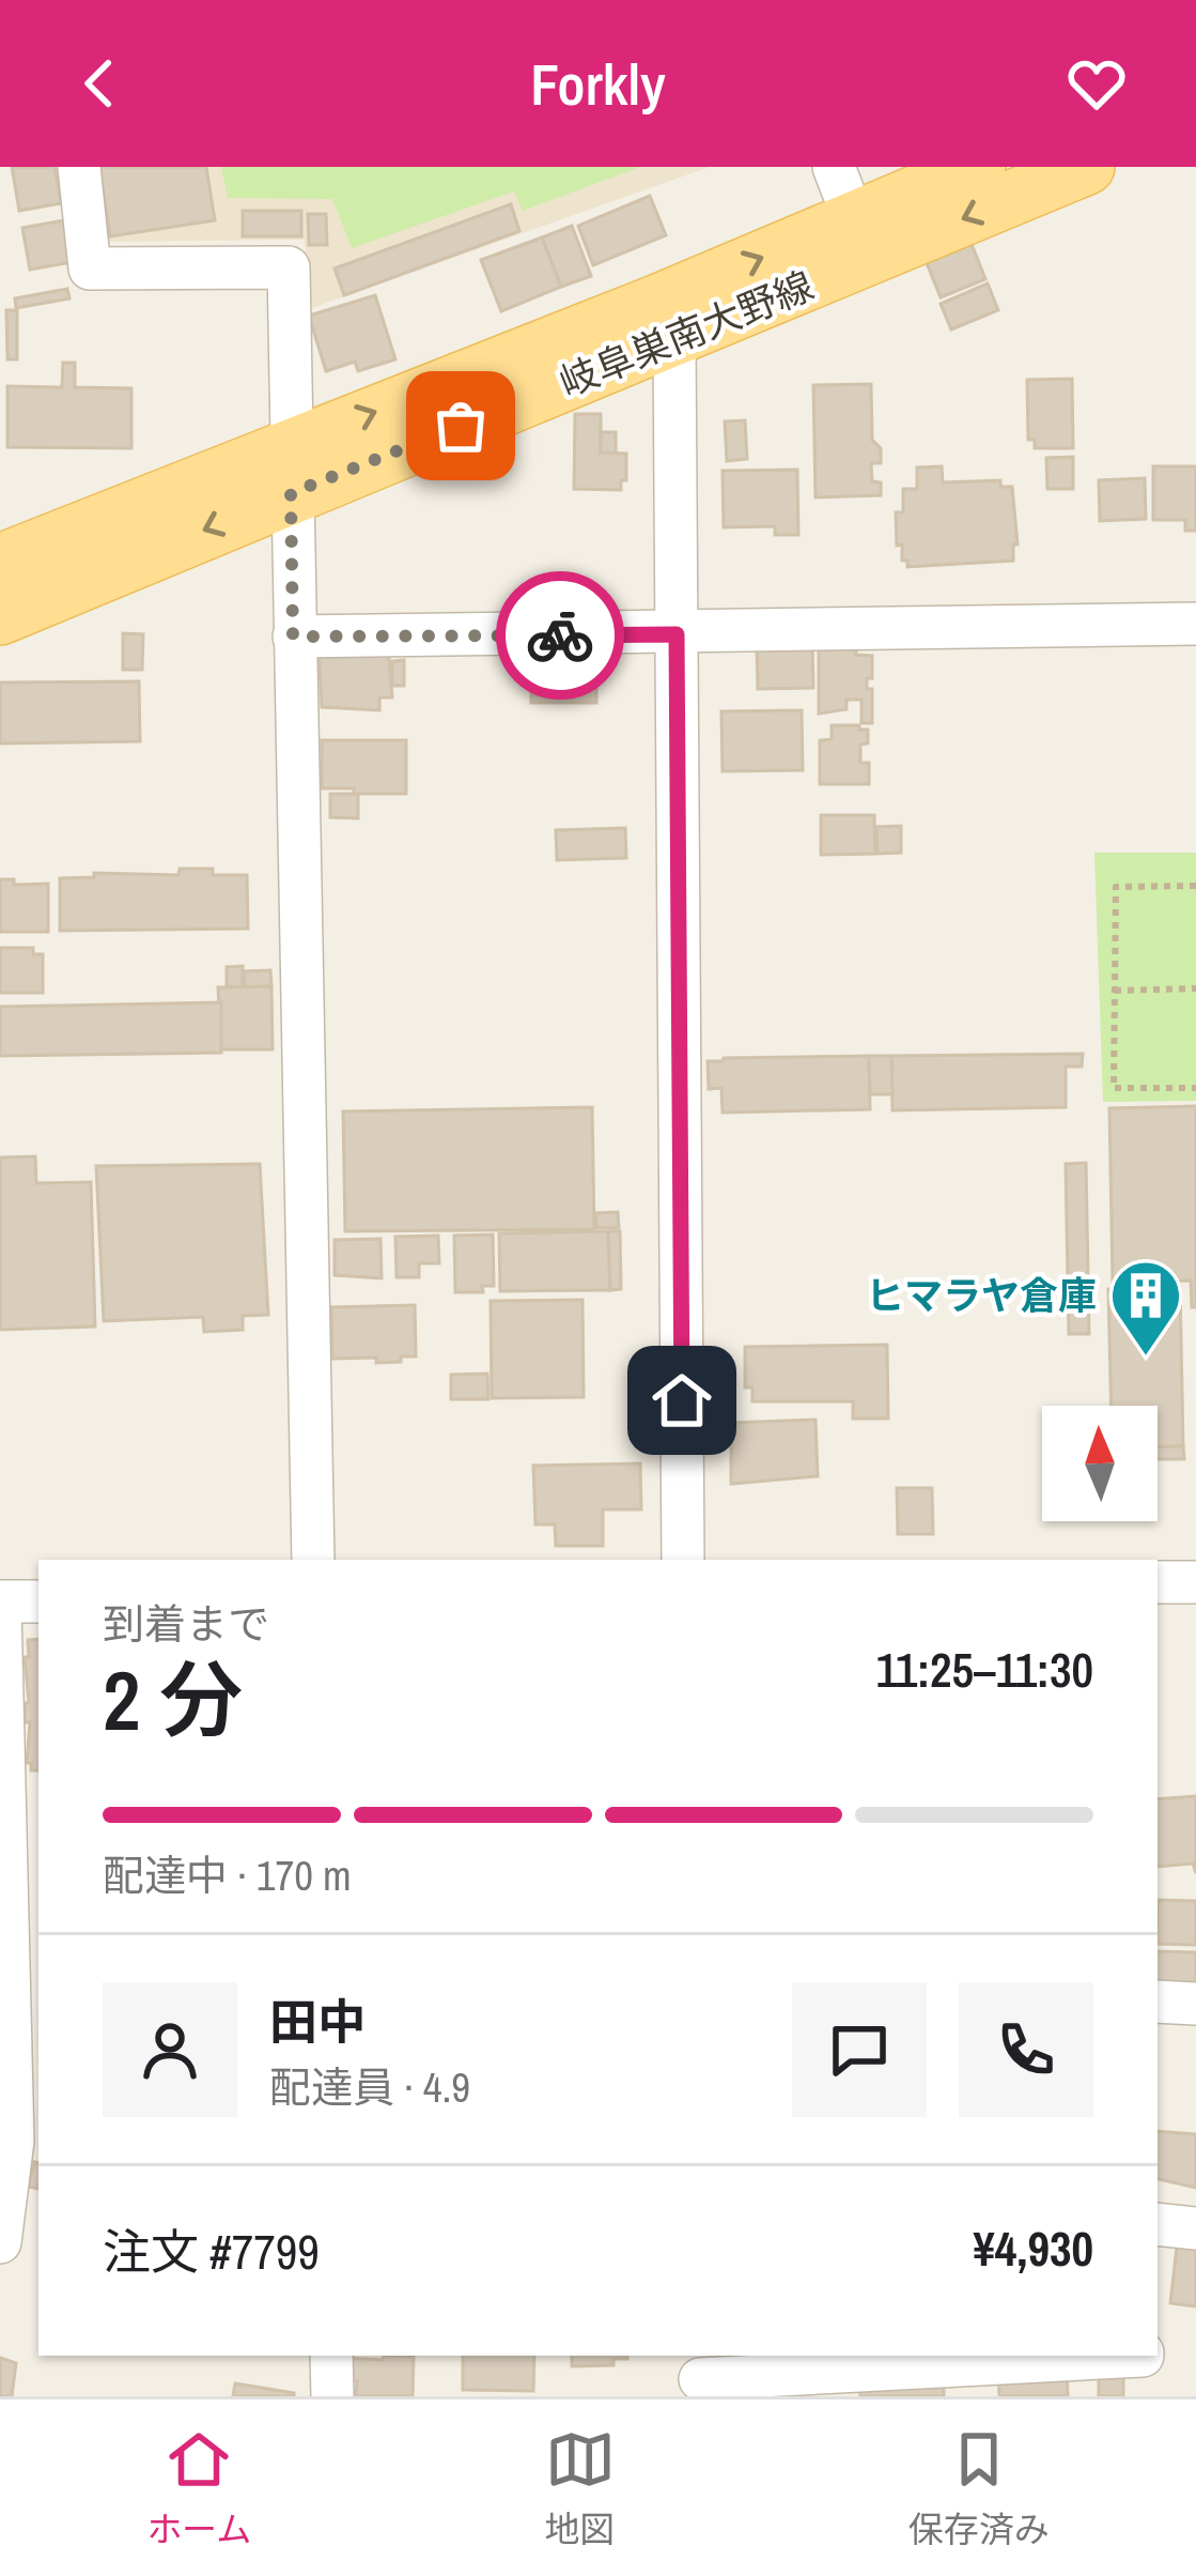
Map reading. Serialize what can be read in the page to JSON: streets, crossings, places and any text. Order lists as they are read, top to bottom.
{
  "streets": {
    "main road": ["岐阜巣南大野線"]
  },
  "places": {
    "building": ["ヒマラヤ倉庫"]
  },
  "north": "top",
  "page": {
    "header": "Forkly",
    "heading": ["2 分", "到着まで", "11:25–11:30"],
    "panel": [
      "田中",
      "配達員 · 4.9",
      "注文 #7799",
      "¥4,930"
    ],
    "bar": "配達中 · 170 m",
    "tabs": ["ホーム", "地図", "保存済み"]
  }
}
